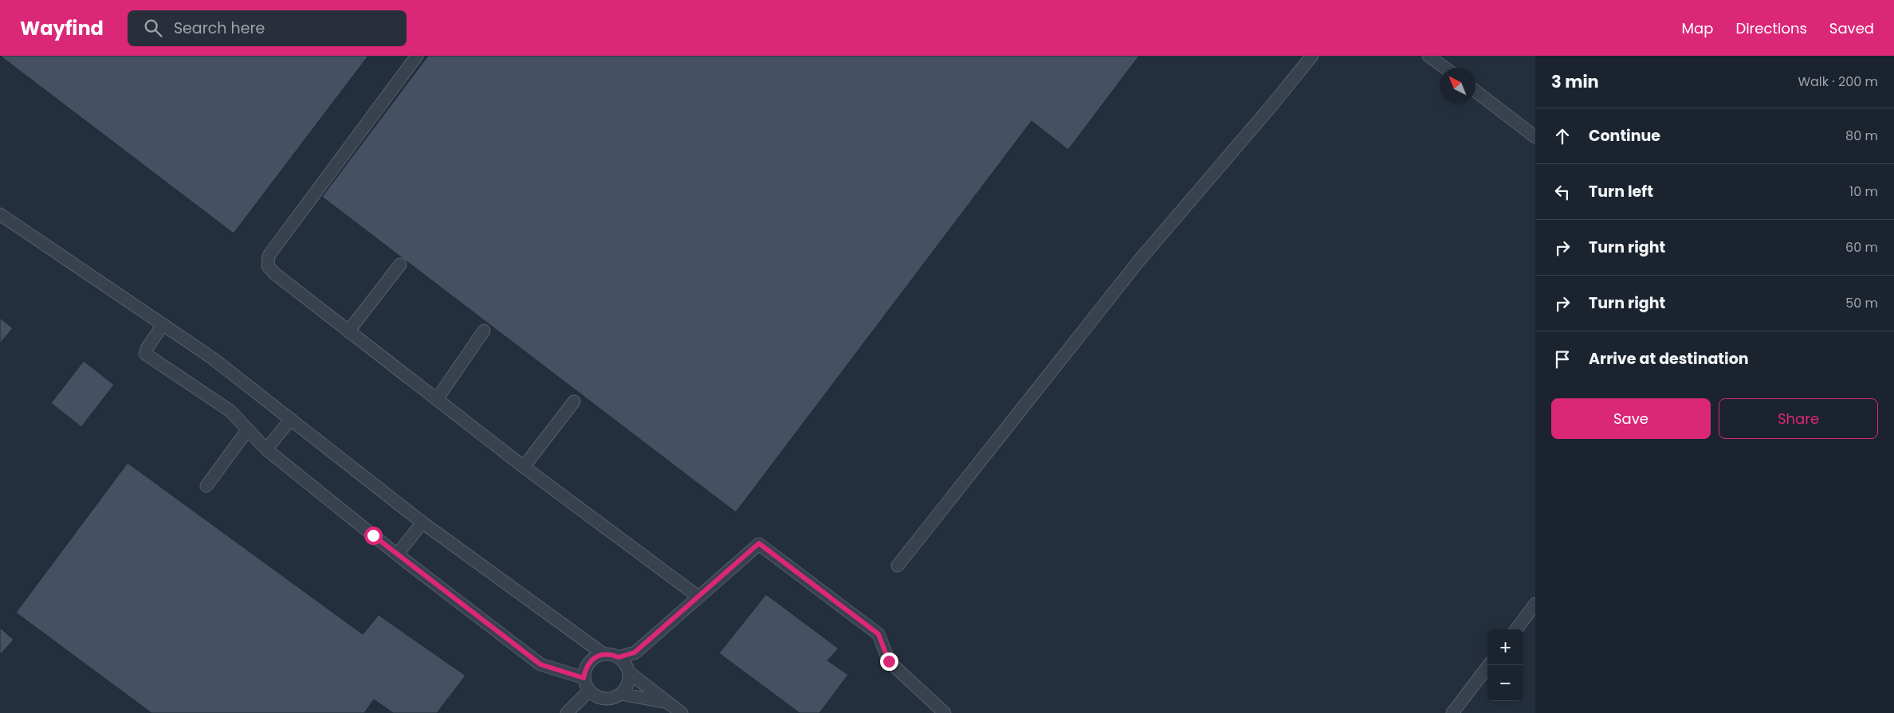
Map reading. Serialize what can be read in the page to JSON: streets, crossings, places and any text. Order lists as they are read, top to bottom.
{
  "north": "top left",
  "page": {
    "header": "Wayfind",
    "search": "Search here",
    "nav": ["Map", "Directions", "Saved"],
    "heading": ["3 min", "Walk · 200 m"],
    "list": [
      ["Continue", "80 m"],
      ["Turn left", "10 m"],
      ["Turn right", "60 m"],
      ["Turn right", "50 m"],
      "Arrive at destination"
    ],
    "buttons": ["Save", "Share"],
    "map_buttons": ["+", "−"]
  }
}
